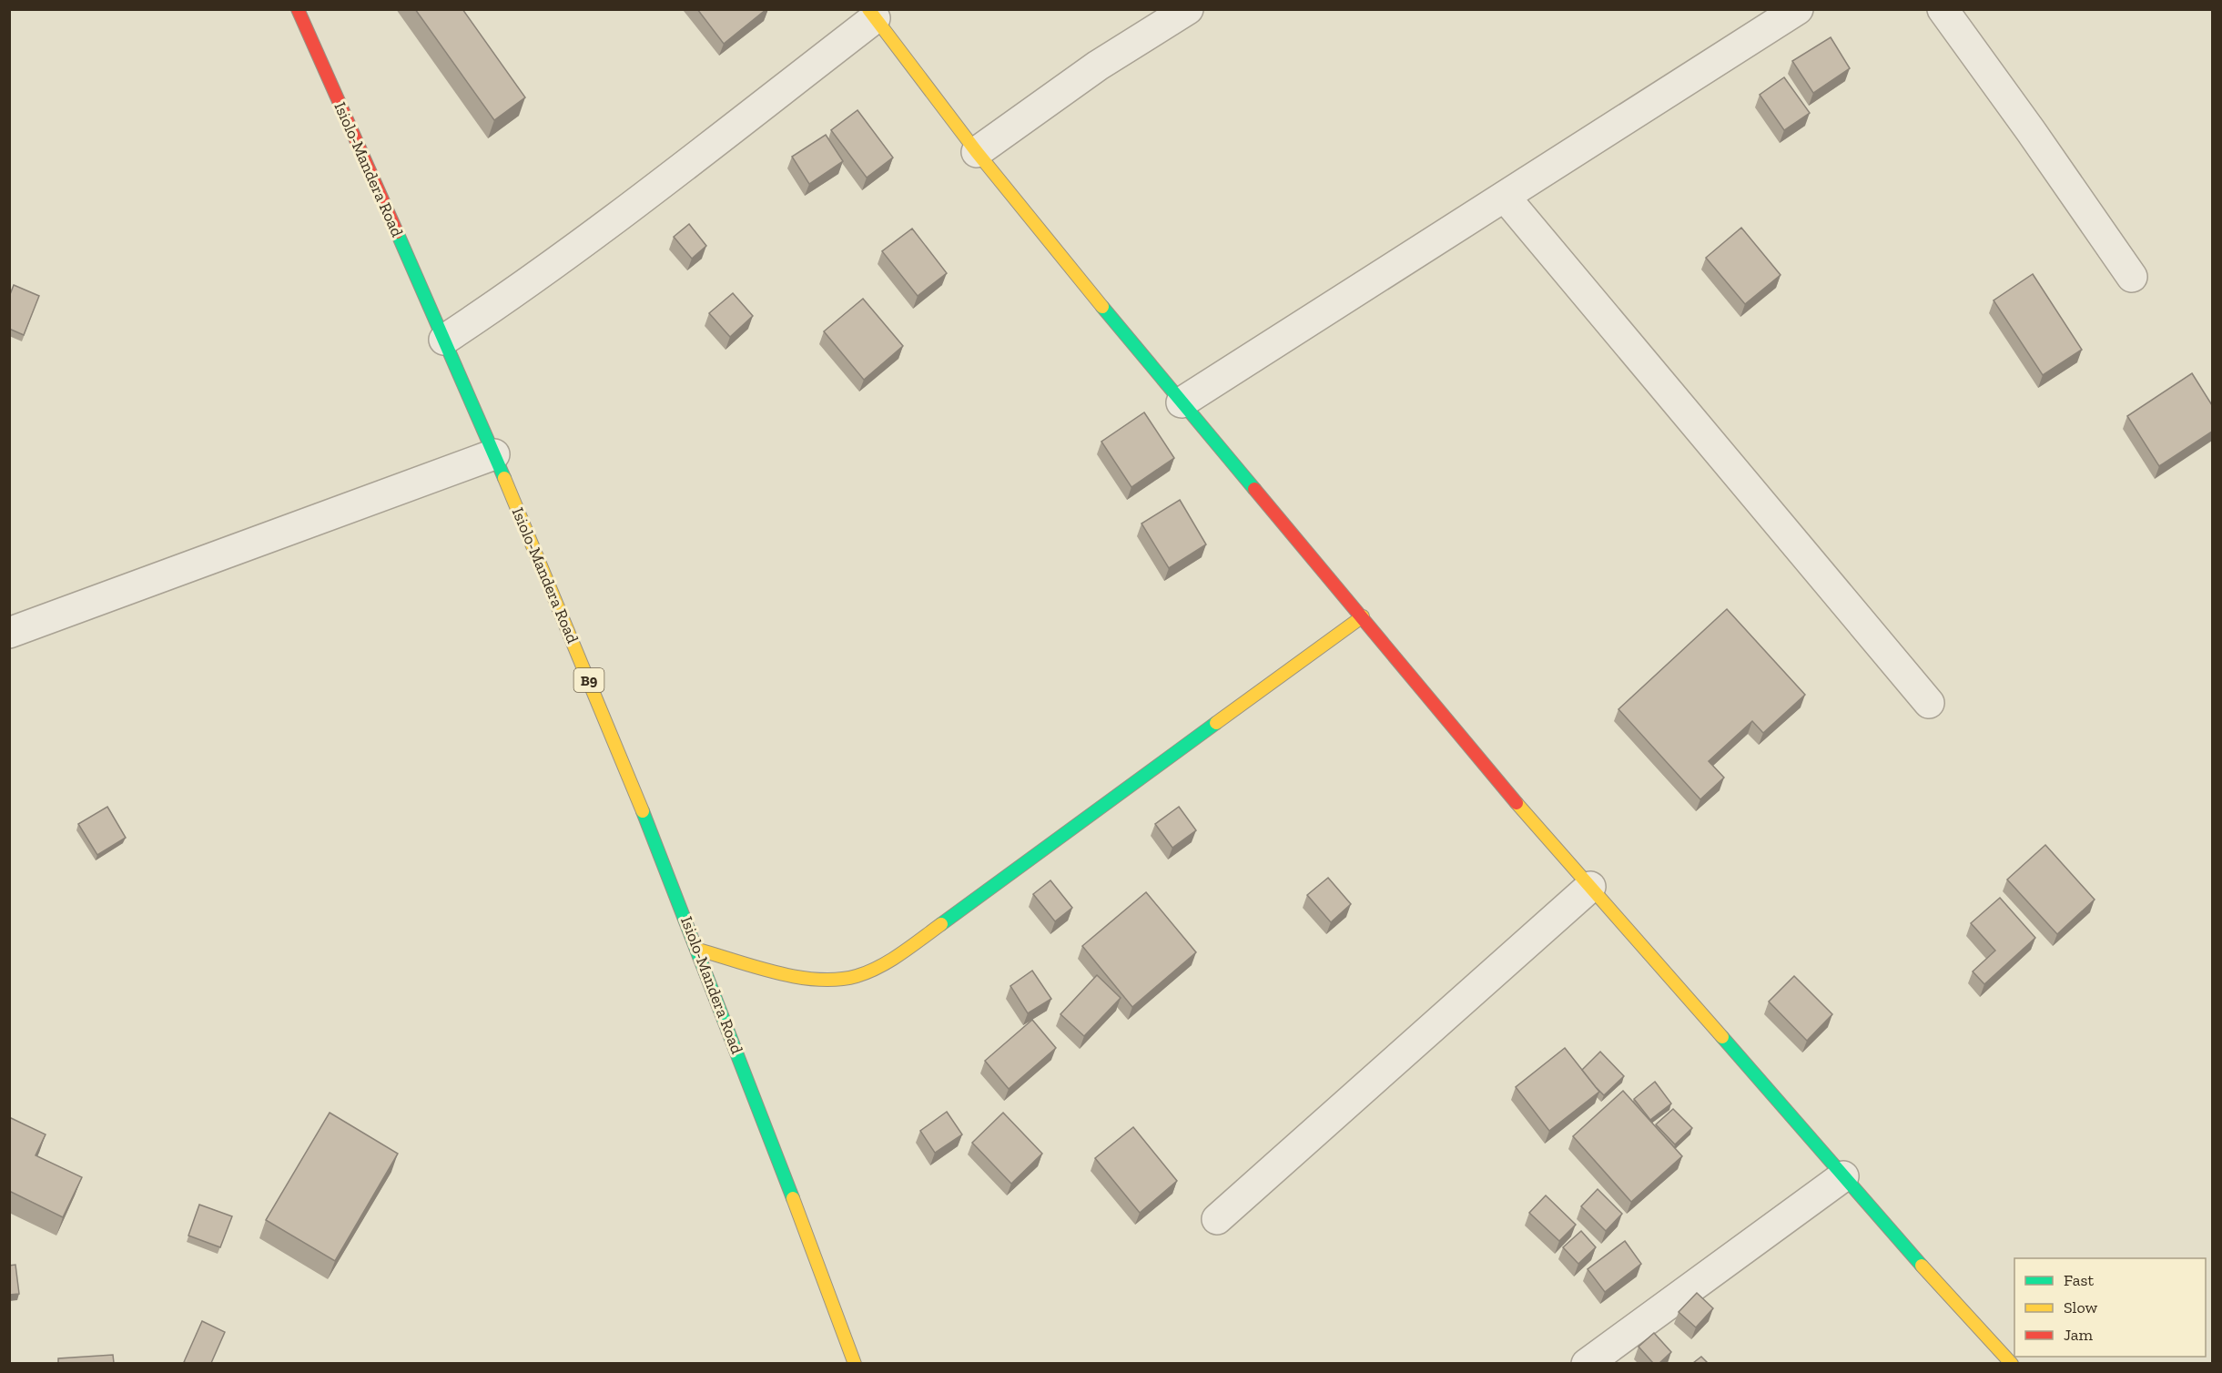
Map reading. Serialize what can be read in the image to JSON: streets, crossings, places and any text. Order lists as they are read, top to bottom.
{
  "streets": {
    "main road": ["Isiolo-Mandera Road", "B9"]
  },
  "legend": ["Fast", "Slow", "Jam"]
}
